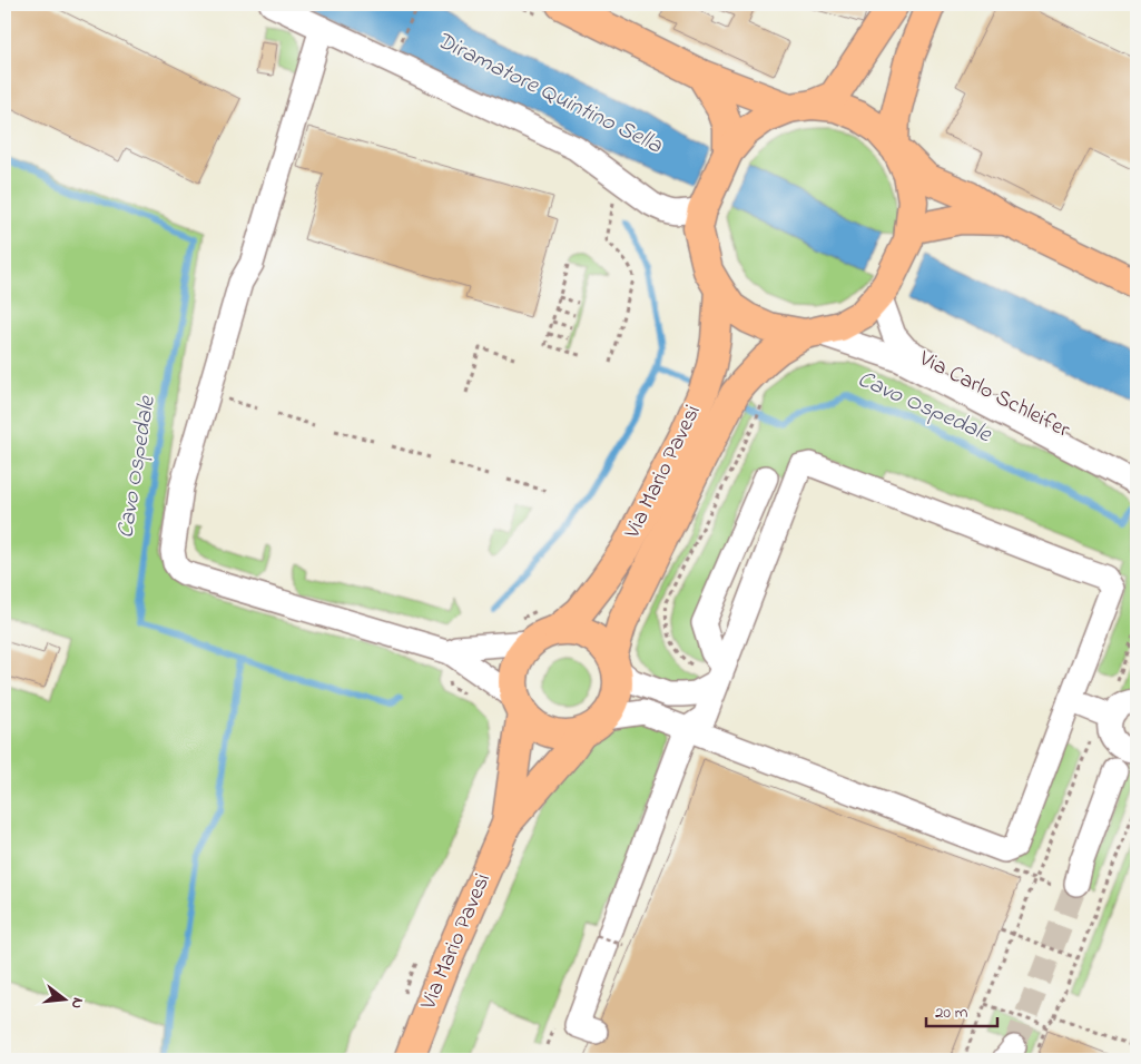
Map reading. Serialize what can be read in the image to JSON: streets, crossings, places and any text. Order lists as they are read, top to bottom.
{
  "streets": {
    "main road": ["Via Mario Pavesi"],
    "street": ["Via Carlo Schleifer"]
  },
  "crossings": [
    ["Via Carlo Schleifer", "Via Mario Pavesi"]
  ],
  "water": ["Diramatore Quintino Sella", "Cavo Ospedale"],
  "scale_bar": "20 m",
  "north": "right"
}
